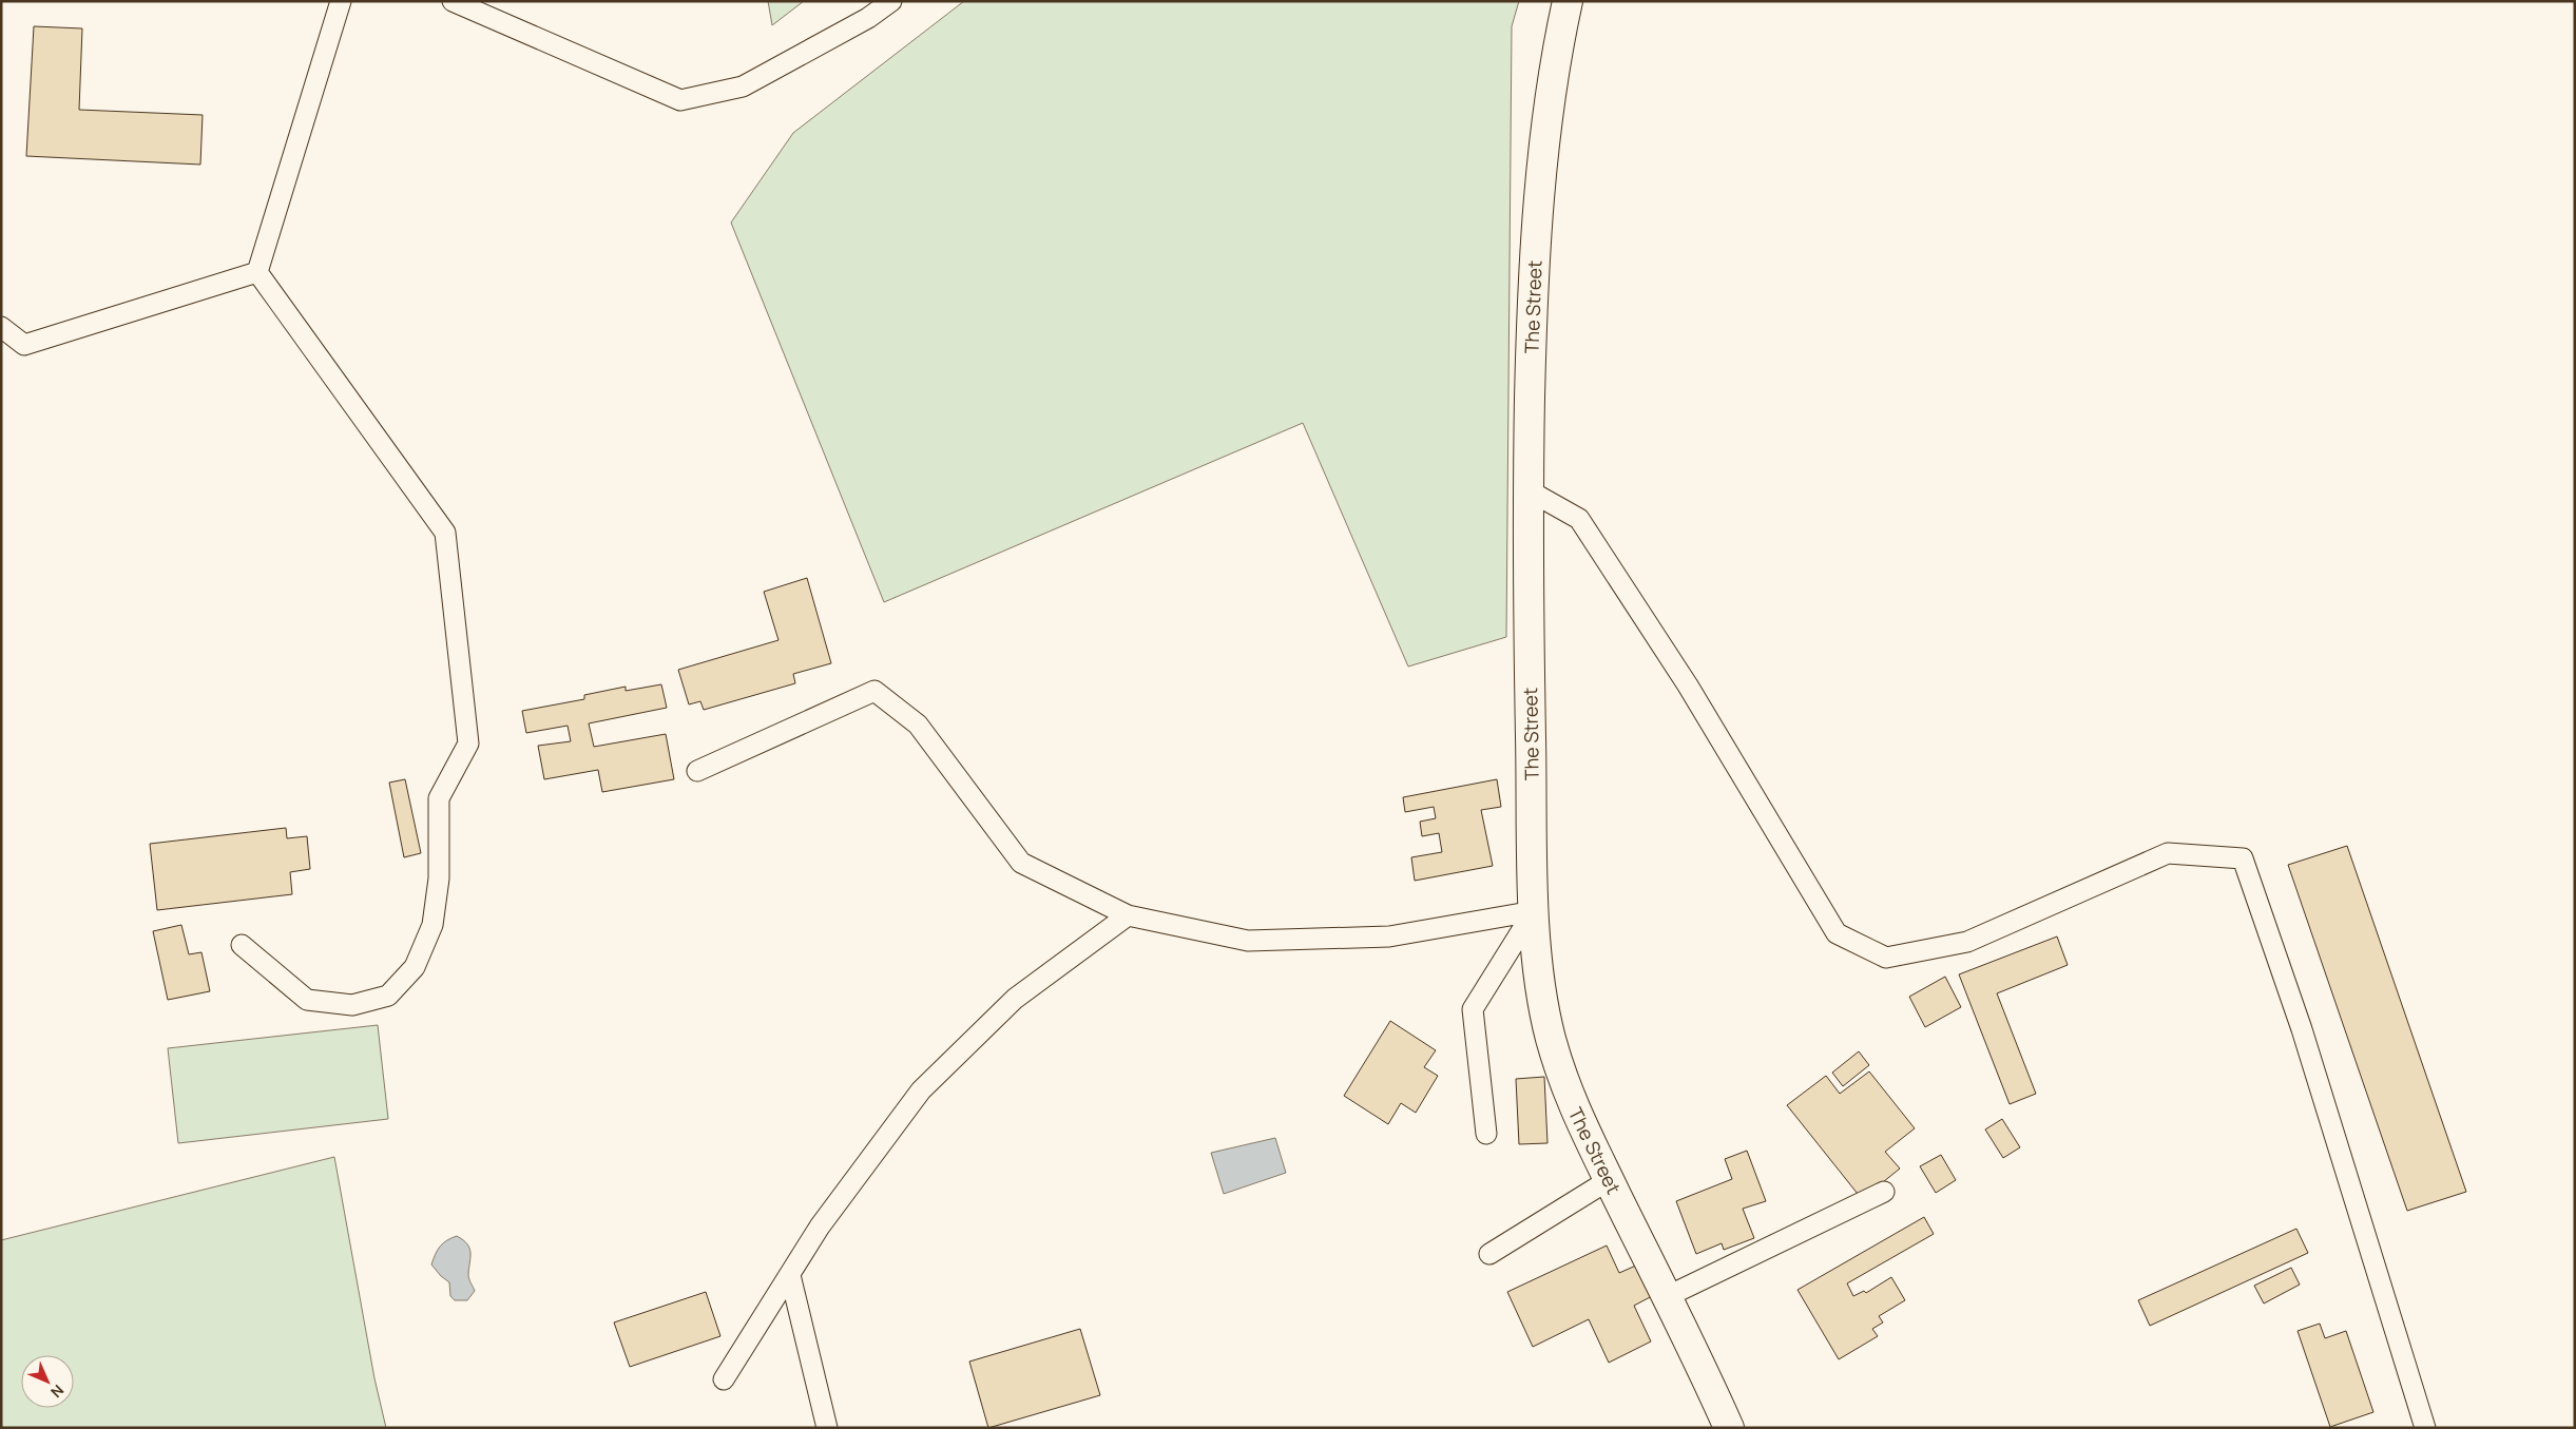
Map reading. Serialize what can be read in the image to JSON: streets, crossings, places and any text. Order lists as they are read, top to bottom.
{
  "streets": {
    "street": ["The Street"]
  },
  "north": "bottom right"
}
